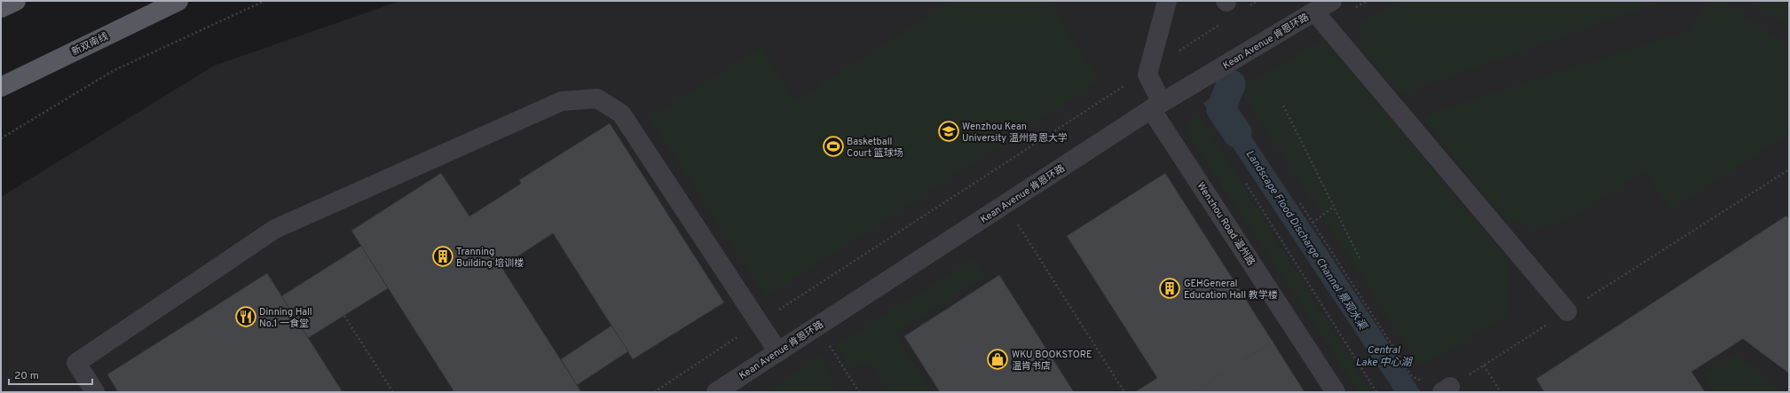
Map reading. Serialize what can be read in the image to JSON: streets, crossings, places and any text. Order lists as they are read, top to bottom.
{
  "streets": {
    "main road": ["新双南线"],
    "street": ["Kean Avenue 肯恩环路", "Wenzhou Road 温州路"]
  },
  "crossings": [
    ["Kean Avenue 肯恩环路", "Wenzhou Road 温州路"]
  ],
  "water": ["Landscape Flood Discharge Channel 景观水渠", "Central Lake 中心湖"],
  "places": {
    "school or university": ["Wenzhou Kean University 温州肯恩大学"],
    "sports": ["Basketball Court 篮球场"],
    "building": ["Tranning Building 培训楼", "GEH·General Education Hall 教学楼"],
    "restaurant": ["Dinning Hall No.1 一食堂"],
    "shop": ["WKU BOOKSTORE 温肯书店"]
  },
  "scale_bar": "20 m"
}
